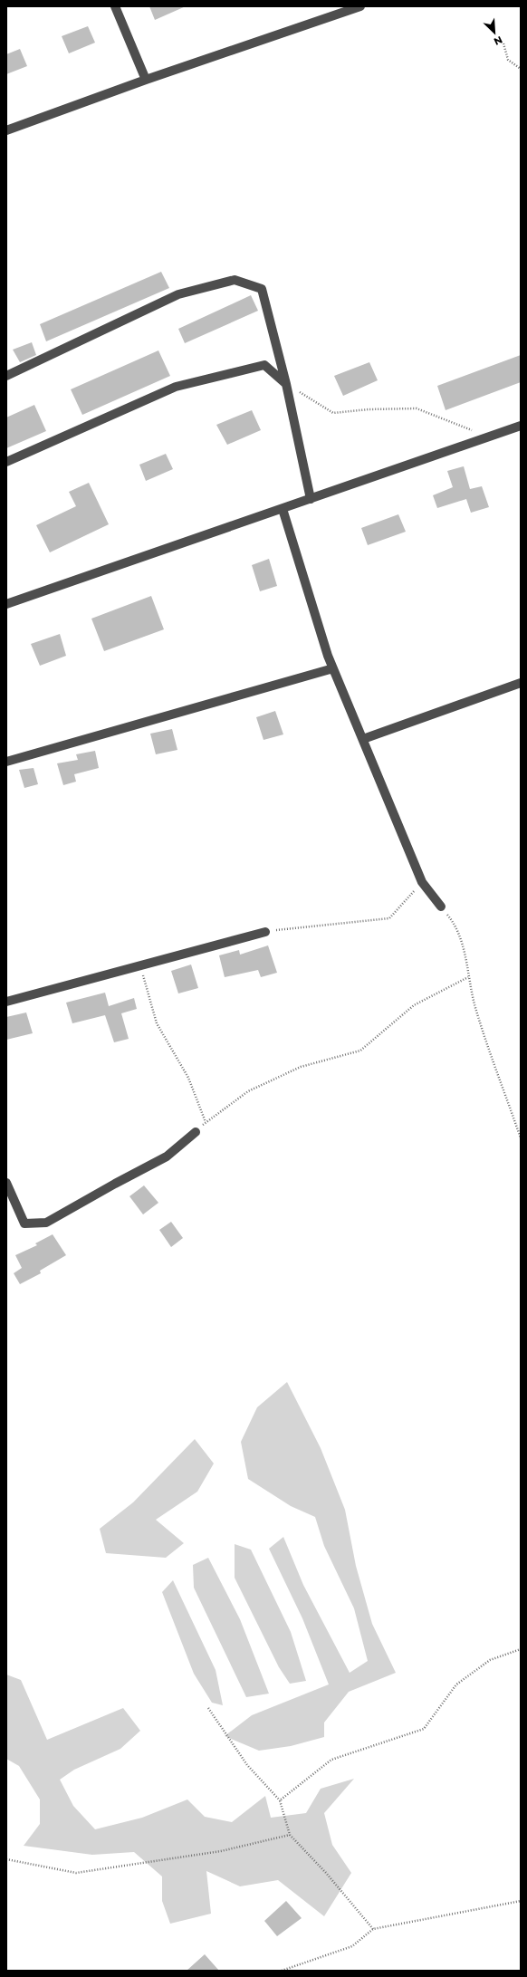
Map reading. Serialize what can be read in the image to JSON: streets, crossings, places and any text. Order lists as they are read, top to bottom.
{
  "north": "bottom right"
}
